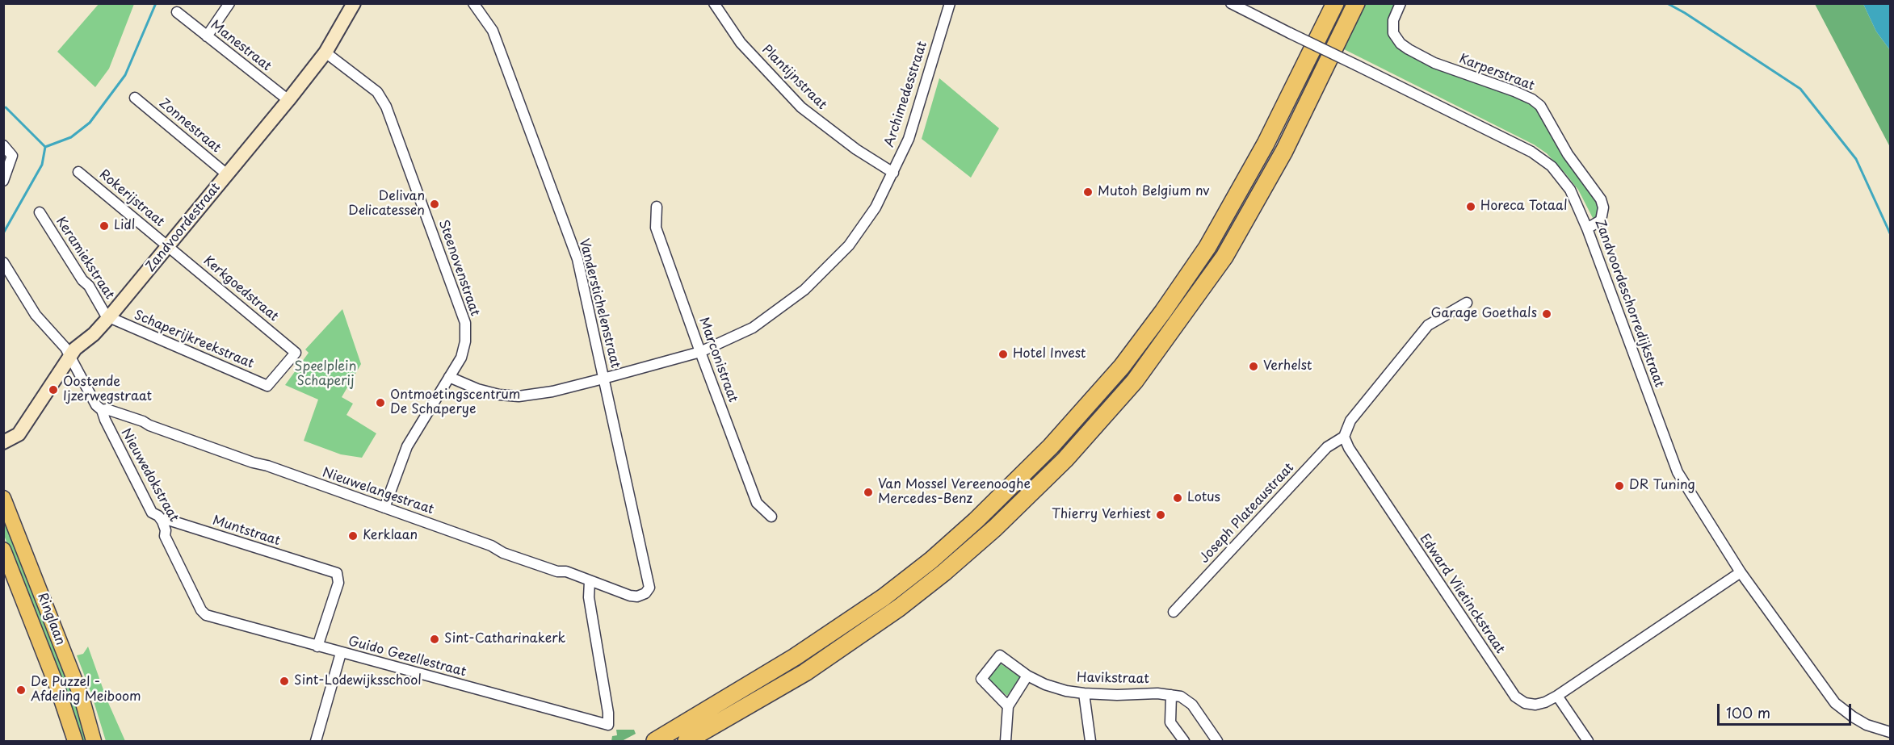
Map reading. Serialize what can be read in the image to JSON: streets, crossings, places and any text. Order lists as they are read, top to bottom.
{
  "streets": {
    "main road": ["Zandvoordestraat", "Ringlaan"],
    "street": [
      "Manestraat",
      "Karperstraat",
      "Plantijnstraat",
      "Archimedesstraat",
      "Zonnestraat",
      "Rokerijstraat",
      "Keramiekstraat",
      "Steenovenstraat",
      "Kerkgoedstraat",
      "Vanderstichelenstraat",
      "Zandvoordeschorredijkstraat",
      "Schaperijkreekstraat",
      "Marconistraat",
      "Nieuwedokstraat",
      "Nieuwelangestraat",
      "Joseph Plateaustraat",
      "Muntstraat",
      "Edward Vlietinckstraat",
      "Guido Gezellestraat",
      "Havikstraat"
    ]
  },
  "crossings": [
    ["Manestraat", "Zandvoordestraat"],
    ["Karperstraat", "Zandvoordeschorredijkstraat"],
    ["Plantijnstraat", "Archimedesstraat"],
    ["Archimedesstraat", "Steenovenstraat"],
    ["Archimedesstraat", "Vanderstichelenstraat"],
    ["Archimedesstraat", "Marconistraat"],
    ["Zonnestraat", "Zandvoordestraat"],
    ["Rokerijstraat", "Zandvoordestraat"],
    ["Rokerijstraat", "Kerkgoedstraat"],
    ["Zandvoordestraat", "Keramiekstraat"],
    ["Zandvoordestraat", "Steenovenstraat"],
    ["Zandvoordestraat", "Kerkgoedstraat"],
    ["Zandvoordestraat", "Schaperijkreekstraat"],
    ["Zandvoordestraat", "Nieuwedokstraat"],
    ["Keramiekstraat", "Schaperijkreekstraat"],
    ["Steenovenstraat", "Nieuwelangestraat"],
    ["Kerkgoedstraat", "Schaperijkreekstraat"],
    ["Vanderstichelenstraat", "Nieuwelangestraat"],
    ["Zandvoordeschorredijkstraat", "Edward Vlietinckstraat"],
    ["Nieuwedokstraat", "Nieuwelangestraat"],
    ["Nieuwedokstraat", "Muntstraat"],
    ["Nieuwedokstraat", "Guido Gezellestraat"],
    ["Nieuwelangestraat", "Guido Gezellestraat"],
    ["Joseph Plateaustraat", "Edward Vlietinckstraat"],
    ["Muntstraat", "Guido Gezellestraat"]
  ],
  "parks": ["Speelplein Schaperij"],
  "places": [
    "Mutoh Belgium nv",
    "Delivan Delicatessen",
    "Horeca Totaal",
    "Lidl",
    "Garage Goethals",
    "Hotel Invest",
    "Verhelst",
    "Oostende Ijzerwegstraat",
    "Ontmoetingscentrum De Schaperye",
    "DR Tuning",
    "Van Mossel Vereenooghe Mercedes-Benz",
    "Lotus",
    "Thierry Verhiest",
    "Kerklaan",
    "Sint-Catharinakerk",
    "Sint-Lodewijksschool",
    "De Puzzel - Afdeling Meiboom"
  ],
  "scale_bar": "100 m"
}
